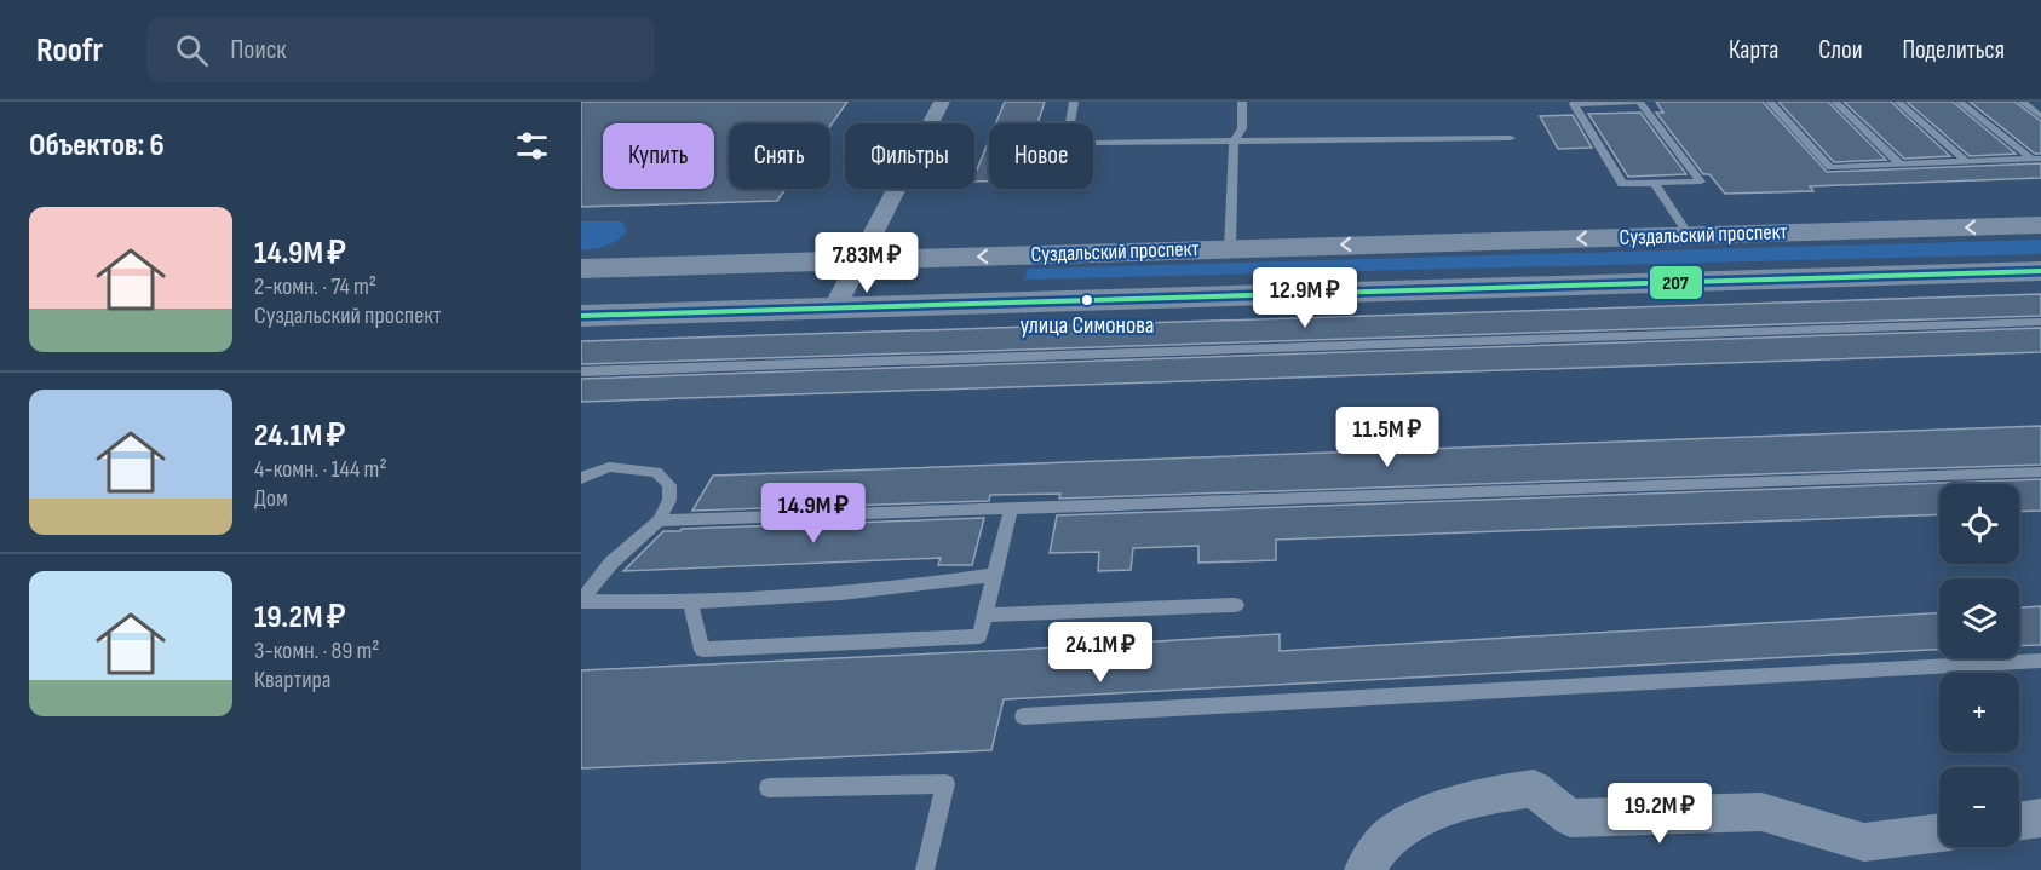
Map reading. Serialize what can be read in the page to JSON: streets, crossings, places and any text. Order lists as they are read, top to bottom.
{
  "streets": {
    "main road": ["Суздальский проспект"]
  },
  "places": ["улица Симонова"],
  "lines": ["transit line 207"],
  "page": {
    "header": "Roofr",
    "search": "Поиск",
    "nav": ["Карта", "Слои", "Поделиться"],
    "heading": "Объектов: 6",
    "chip": [
      "Купить",
      "Снять",
      "Фильтры",
      "Новое"
    ],
    "list": [
      {
        "name": "14.9M ₽",
        "note": "2-комн. · 74 m² · Суздальский проспект"
      },
      {
        "name": "24.1M ₽",
        "note": "4-комн. · 144 m² · Дом"
      },
      {
        "name": "19.2M ₽",
        "note": "3-комн. · 89 m² · Квартира"
      }
    ],
    "price": [
      "7.83M ₽",
      "12.9M ₽",
      "11.5M ₽",
      "14.9M ₽",
      "24.1M ₽",
      "19.2M ₽"
    ],
    "map_buttons": ["+", "−"]
  }
}
